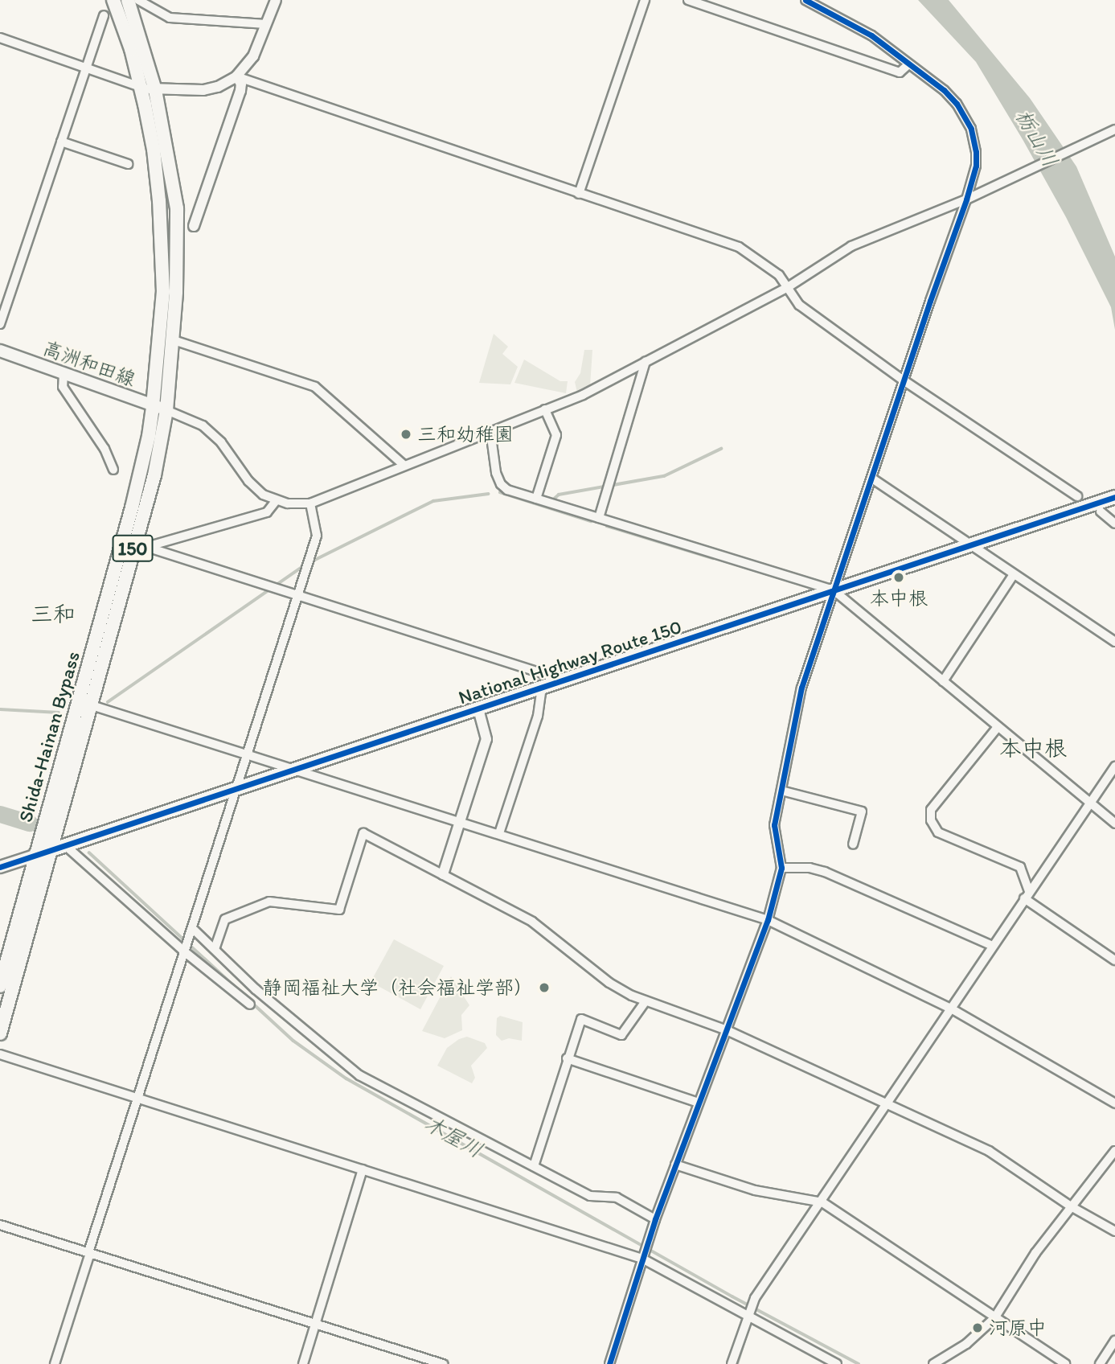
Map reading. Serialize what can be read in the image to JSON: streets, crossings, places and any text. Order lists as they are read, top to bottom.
{
  "streets": {
    "highway": ["150", "National Highway Route 150", "Shida-Hainan Bypass"],
    "main road": ["高洲和田線"]
  },
  "crossings": [
    ["高洲和田線", "Shida-Hainan Bypass"],
    ["150", "National Highway Route 150"],
    ["150", "Shida-Hainan Bypass"],
    ["National Highway Route 150", "Shida-Hainan Bypass"]
  ],
  "districts": ["三和", "本中根"],
  "water": ["栃山川", "木屋川"],
  "places": [
    "三和幼稚園",
    "本中根",
    "静岡福祉大学（社会福祉学部）",
    "河原中"
  ]
}
